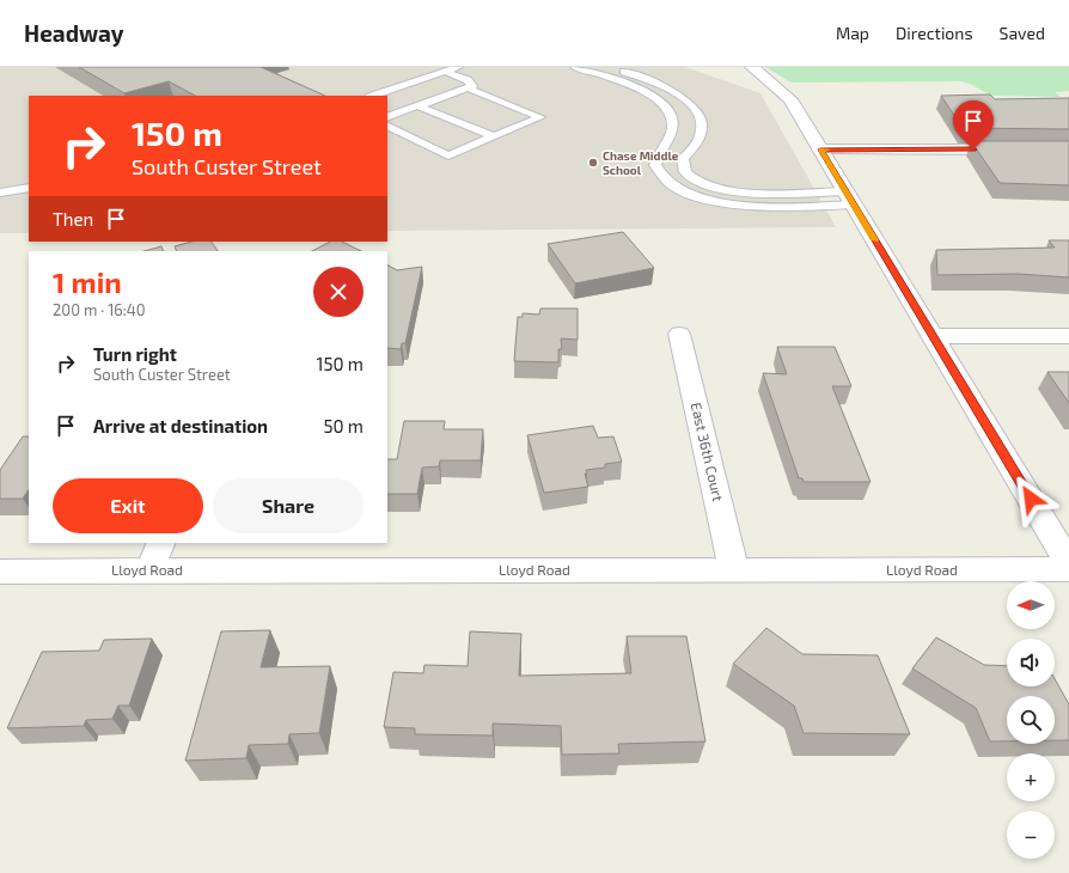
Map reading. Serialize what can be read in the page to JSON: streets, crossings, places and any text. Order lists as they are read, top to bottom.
{
  "streets": {
    "street": ["East 36th Court", "Lloyd Road"]
  },
  "crossings": [
    ["East 36th Court", "Lloyd Road"]
  ],
  "places": ["Chase Middle School"],
  "north": "left",
  "page": {
    "header": "Headway",
    "nav": ["Map", "Directions", "Saved"],
    "turn": ["150 m", "South Custer Street"],
    "then": "Then",
    "heading": ["1 min", "200 m · 16:40"],
    "list": [
      {
        "name": "Turn right",
        "note": "South Custer Street",
        "value": "150 m"
      },
      {
        "name": "Arrive at destination",
        "value": "50 m"
      }
    ],
    "buttons": ["Exit", "Share"],
    "map_buttons": ["+", "−"]
  }
}
